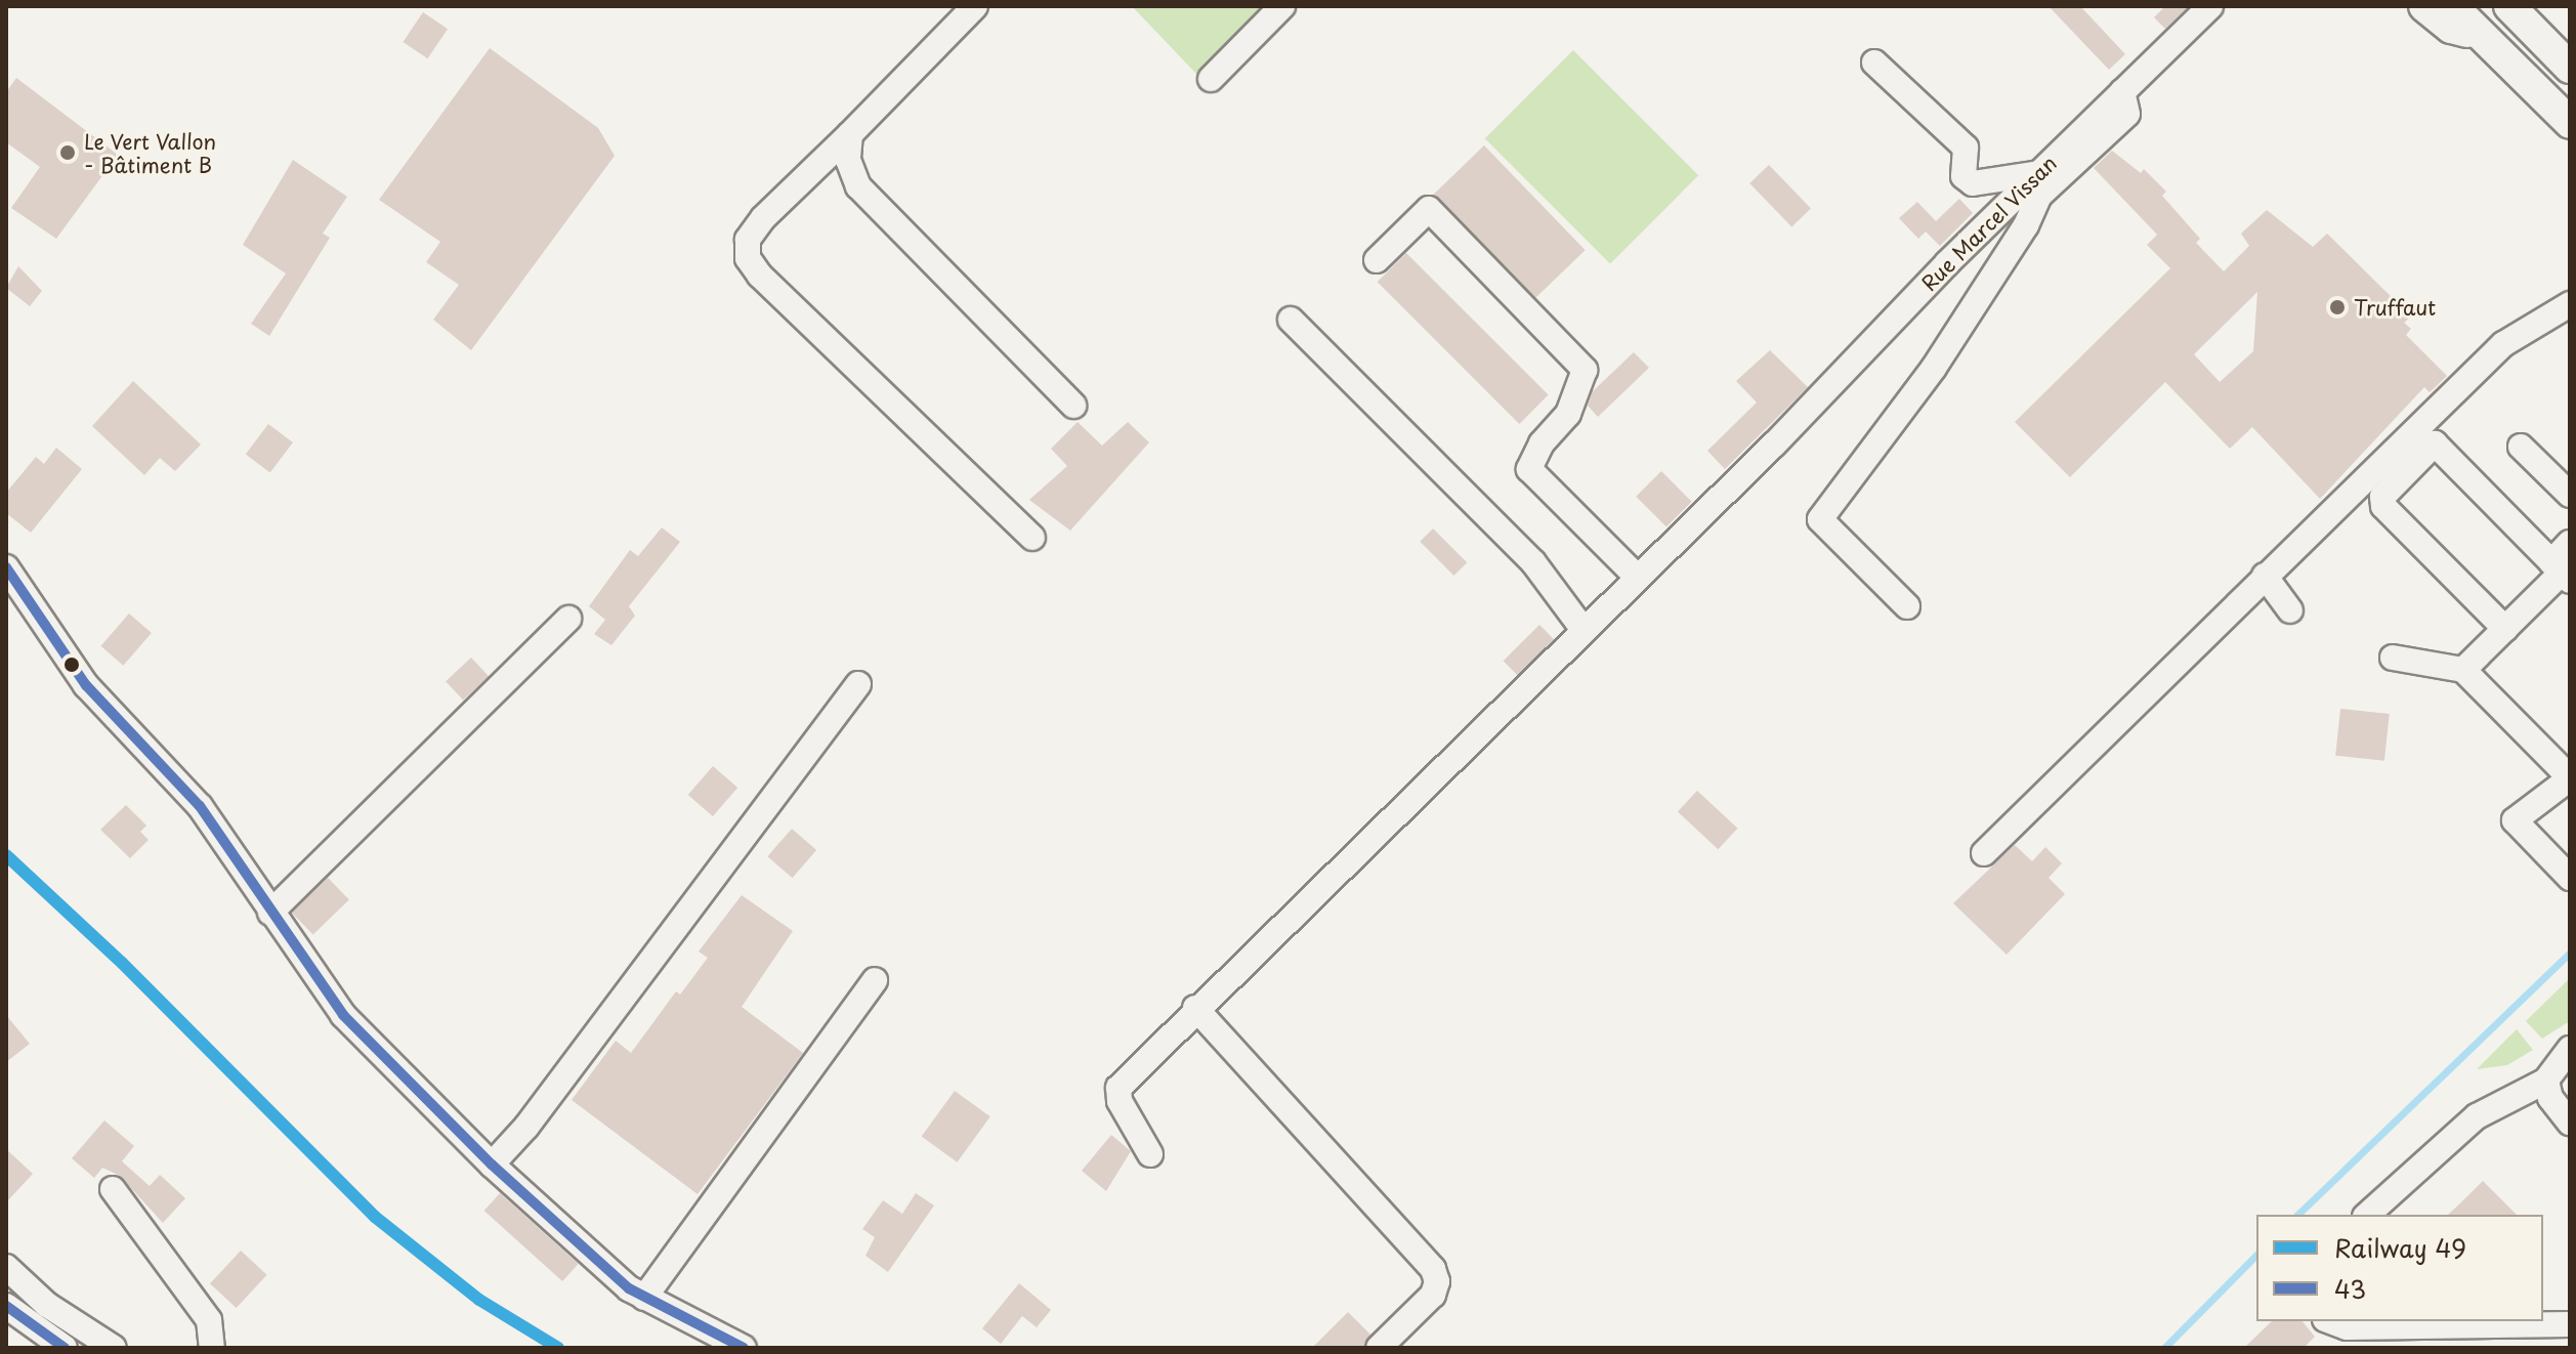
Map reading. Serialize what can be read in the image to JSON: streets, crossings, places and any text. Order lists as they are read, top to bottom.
{
  "streets": {
    "street": ["Rue Marcel Vissan"]
  },
  "places": ["Le Vert Vallon - Bâtiment B", "Truffaut"],
  "lines": ["transit line 43", "rail line 49"],
  "legend": ["Railway 49", "43"]
}
